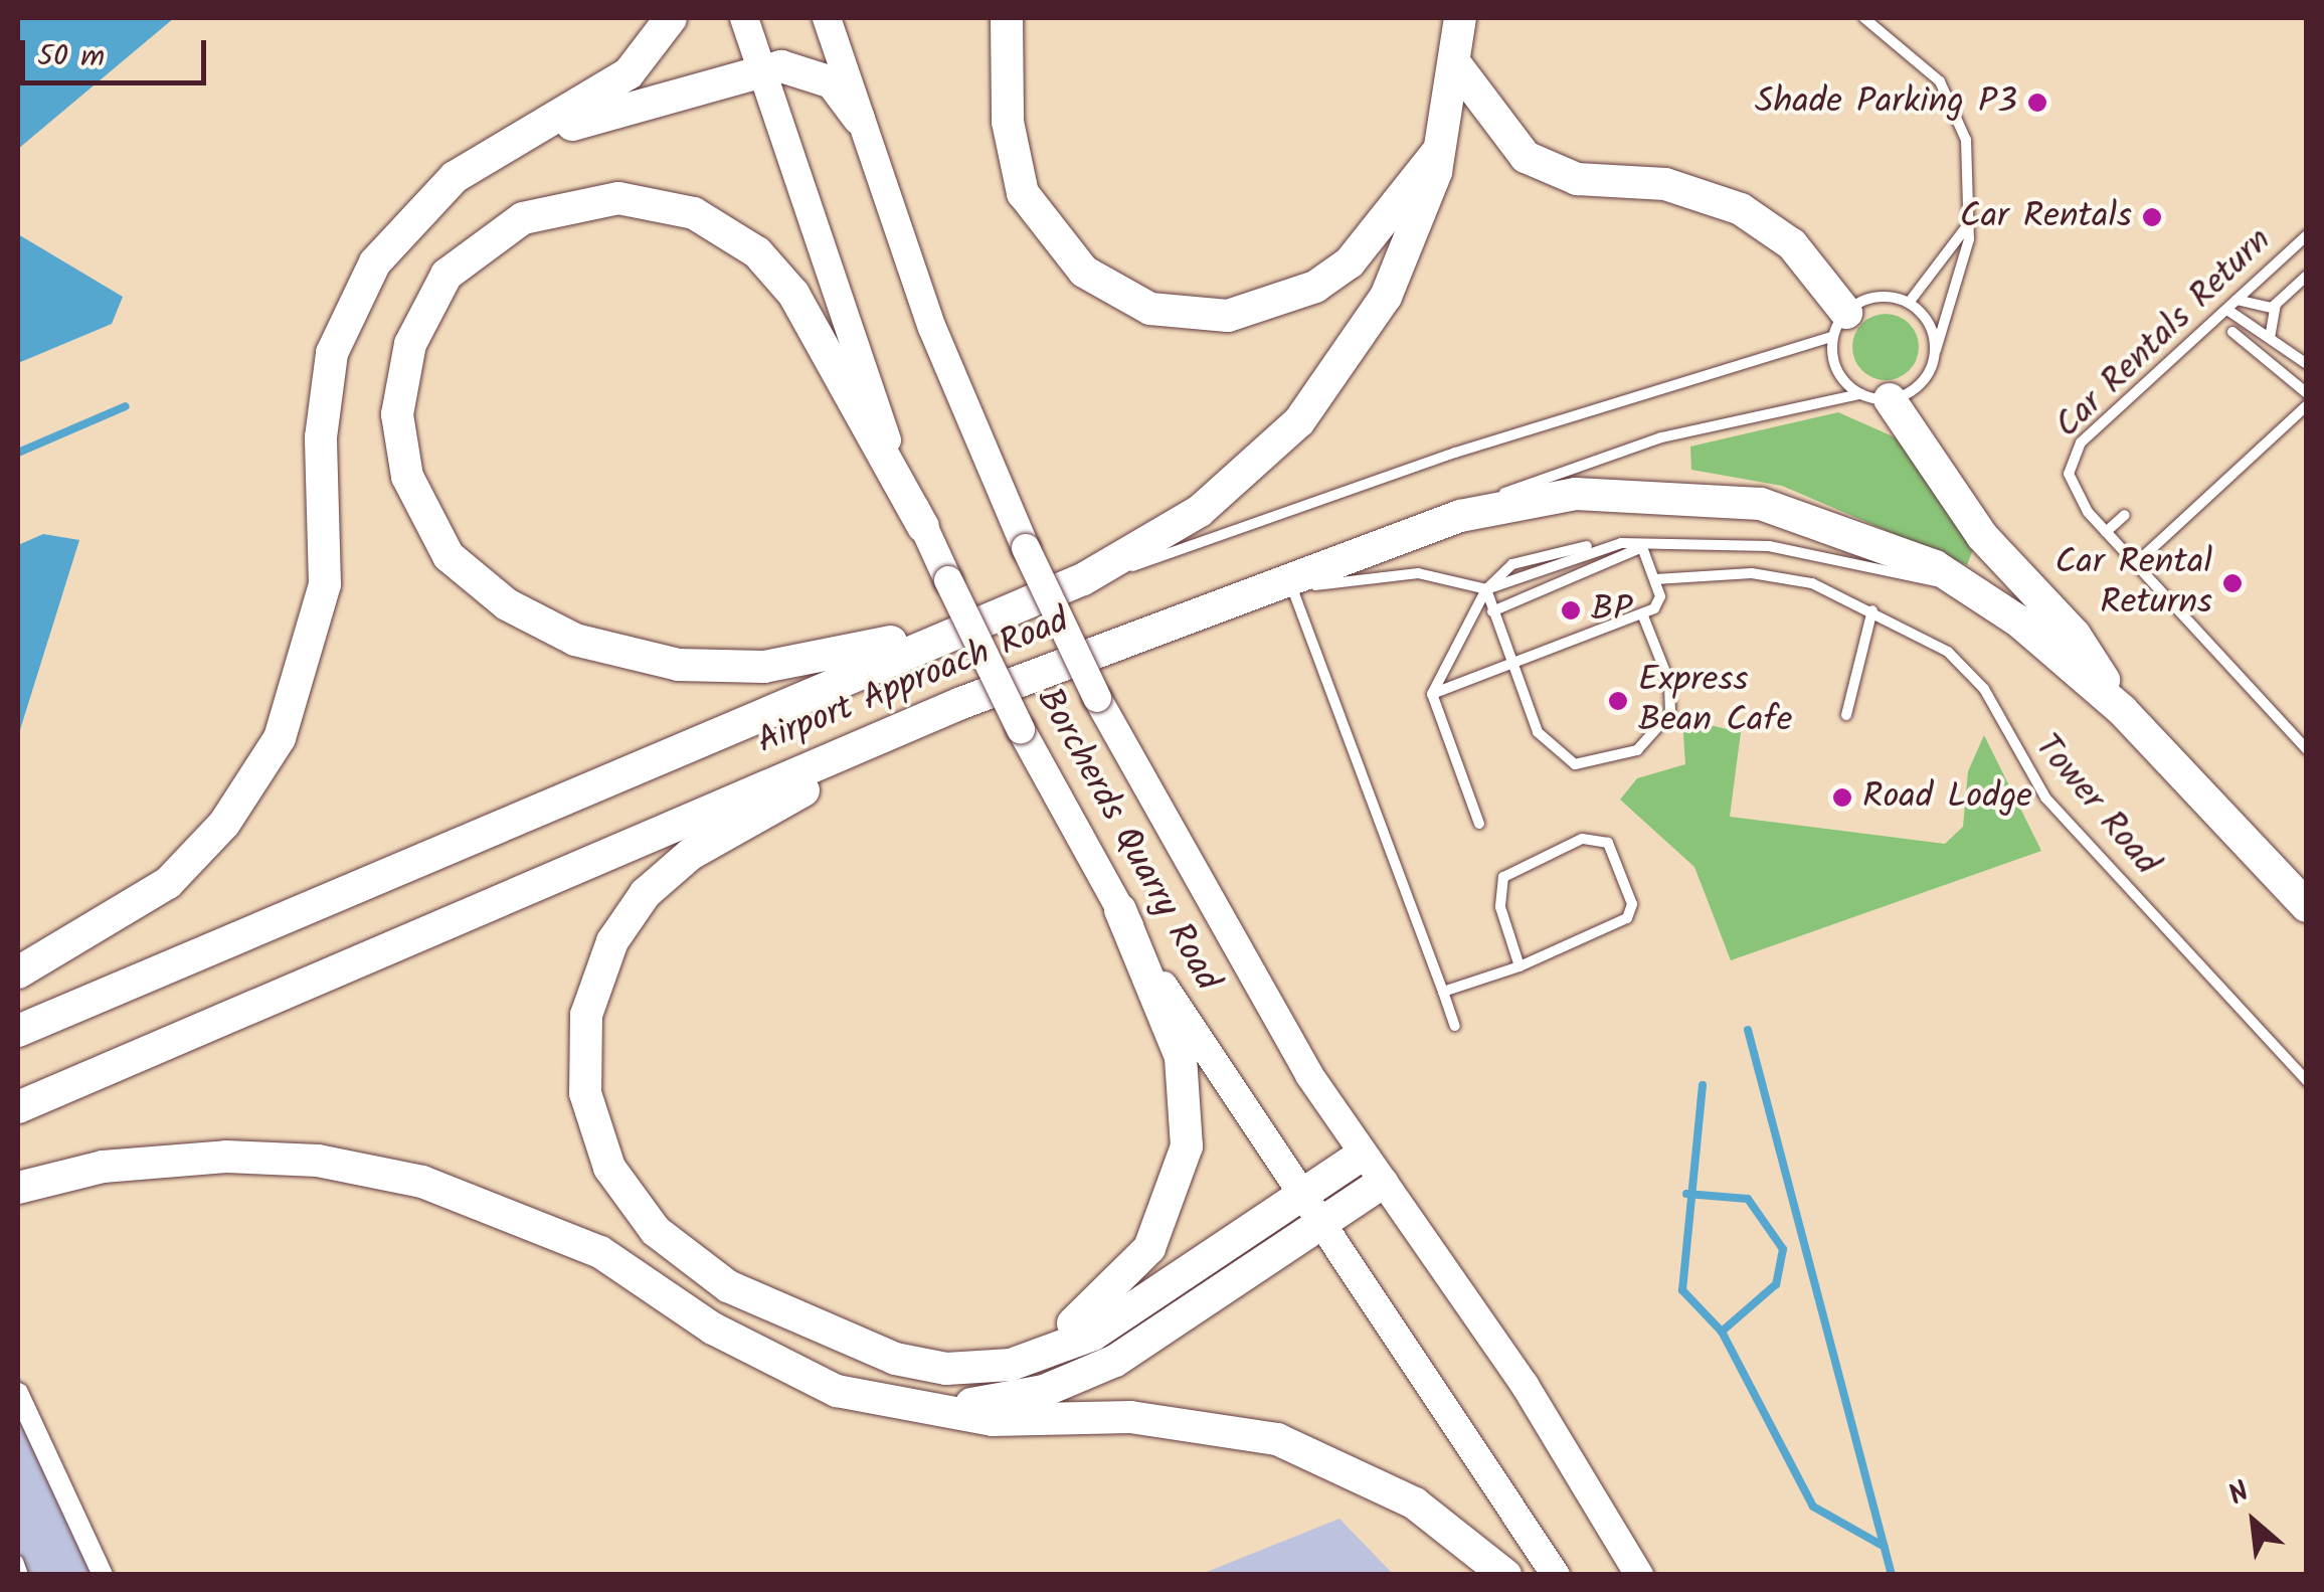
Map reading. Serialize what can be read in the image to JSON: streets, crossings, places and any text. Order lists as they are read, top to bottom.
{
  "streets": {
    "main road": ["Airport Approach Road", "Borcherds Quarry Road"],
    "lane": ["Car Rentals Return", "Tower Road"]
  },
  "places": [
    "Shade Parking P3",
    "Car Rentals",
    "Car Rental Returns",
    "BP",
    "Express Bean Cafe",
    "Road Lodge"
  ],
  "scale_bar": "50 m",
  "north": "top left"
}
